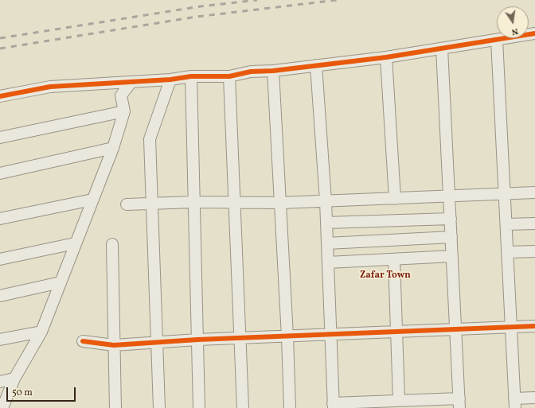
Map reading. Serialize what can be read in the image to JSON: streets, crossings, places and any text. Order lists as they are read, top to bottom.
{
  "districts": ["Zafar Town"],
  "scale_bar": "50 m",
  "north": "bottom"
}
